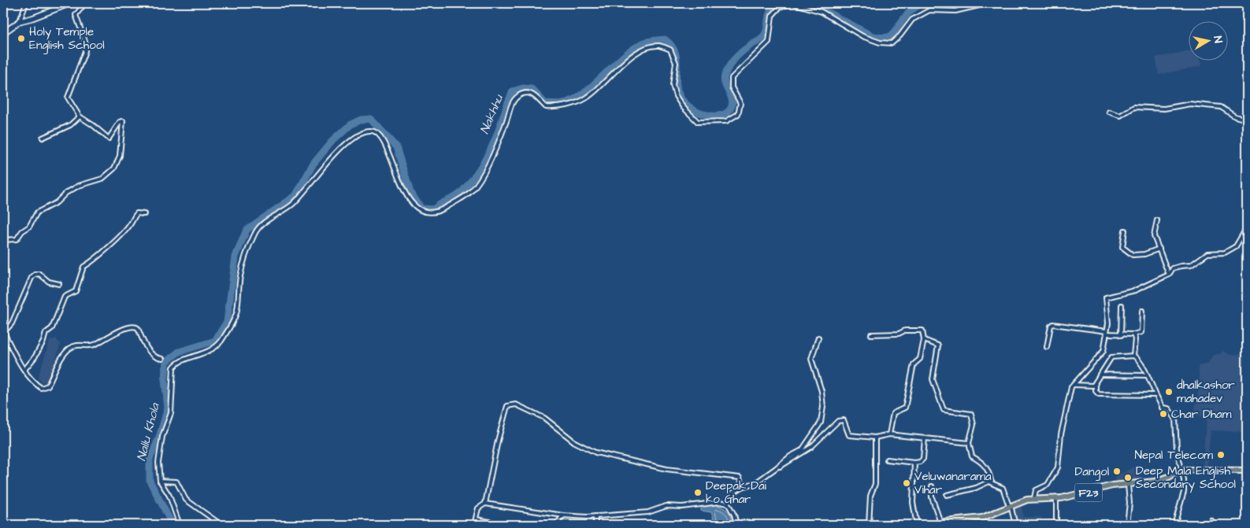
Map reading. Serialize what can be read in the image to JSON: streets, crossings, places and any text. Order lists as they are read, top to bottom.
{
  "streets": {
    "main road": ["F23"]
  },
  "water": ["Nakhhu", "Nallu Khola"],
  "places": [
    "Holy Temple English School",
    "dhalkashor mahadev",
    "Char Dham",
    "Nepal Telecom",
    "Dangol",
    "Deep Mala English Secondary School",
    "Veluwanarama Vihar",
    "Deepak Dai ko Ghar"
  ],
  "north": "right"
}
